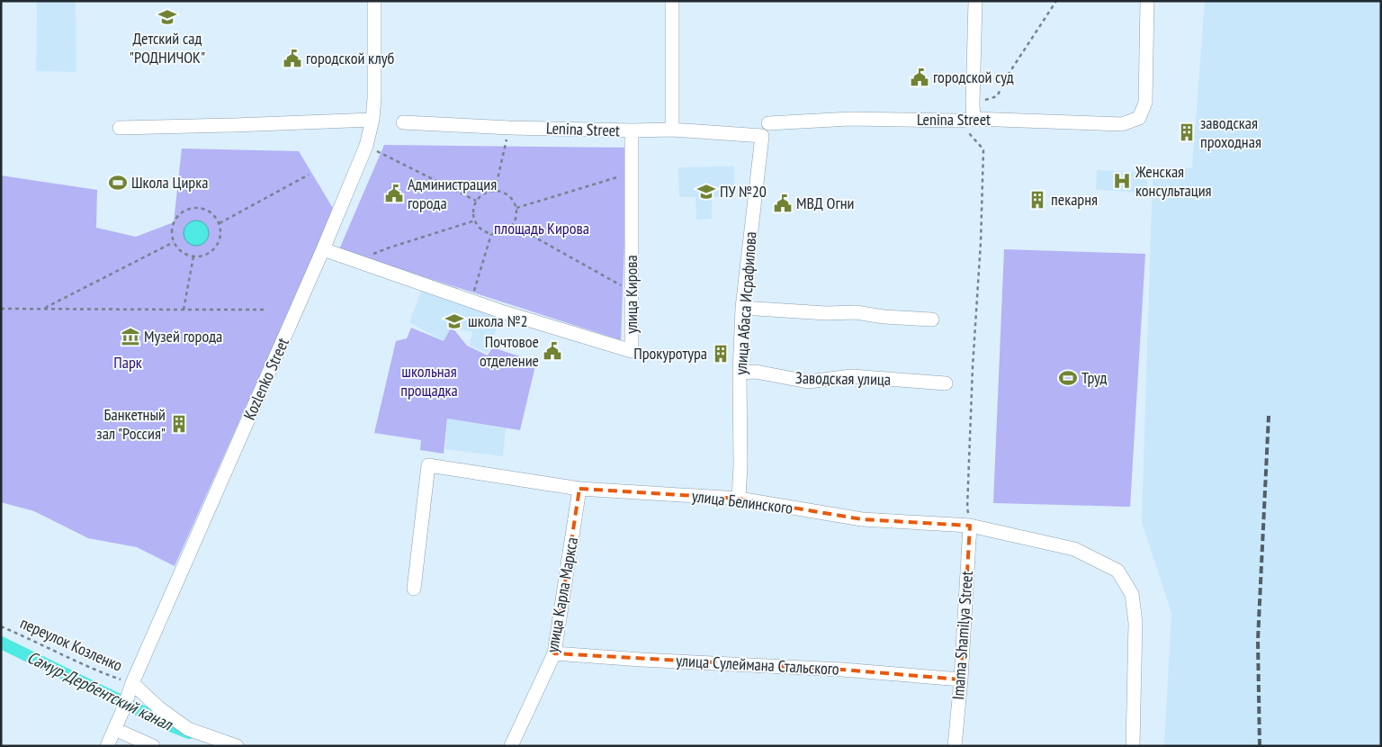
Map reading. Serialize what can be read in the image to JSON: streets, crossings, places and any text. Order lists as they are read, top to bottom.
{
  "streets": {
    "street": [
      "Lenina Street",
      "улица Кирова",
      "улица Абаса Исрафилова",
      "Kozlenko Street",
      "Заводская улица",
      "улица Белинского",
      "улица Карла Маркса",
      "Imama Shamilya Street",
      "улица Сулеймана Стальского"
    ],
    "path": ["переулок Козленко"]
  },
  "crossings": [
    ["Lenina Street", "улица Кирова"],
    ["Lenina Street", "улица Абаса Исрафилова"],
    ["улица Абаса Исрафилова", "Заводская улица"],
    ["улица Абаса Исрафилова", "улица Белинского"],
    ["Kozlenko Street", "переулок Козленко"],
    ["улица Белинского", "улица Карла Маркса"],
    ["улица Белинского", "Imama Shamilya Street"],
    ["улица Карла Маркса", "улица Сулеймана Стальского"],
    ["Imama Shamilya Street", "улица Сулеймана Стальского"]
  ],
  "water": ["Самур-Дербентский канал"],
  "parks": ["площадь Кирова", "Парк", "школьная прощадка"],
  "places": {
    "school or university": ["Детский сад \"РОДНИЧОК\"", "ПУ №20", "школа №2"],
    "public building": [
      "городской клуб",
      "городской суд",
      "Администрация города",
      "МВД Огни",
      "Почтовое отделение"
    ],
    "building": [
      "заводская проходная",
      "пекарня",
      "Прокуротура",
      "Банкетный зал \"Россия\""
    ],
    "hospital": ["Женская консультация"],
    "sports": ["Школа Цирка", "Труд"],
    "museum": ["Музей города"]
  }
}
